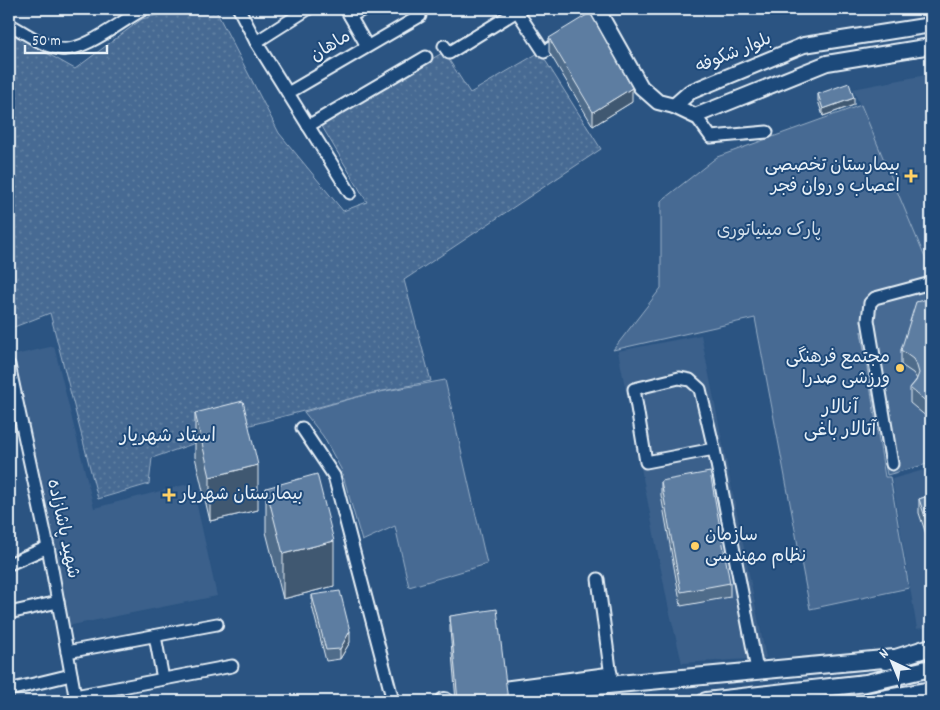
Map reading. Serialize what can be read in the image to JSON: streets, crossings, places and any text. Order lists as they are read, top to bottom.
{
  "streets": {
    "main road": ["بلوار شکوفه"],
    "street": ["ماهان", "شهید پاشازاده"]
  },
  "districts": ["آنالار آتالار باغی", "استاد شهریار"],
  "parks": ["پارک مینیاتوری"],
  "places": {
    "health": ["بیمارستان تخصصی اعصاب و روان فجر", "بیمارستان شهریار"],
    "other": ["مجتمع فرهنگی ورزشی صدرا", "سازمان نظام مهندسی"]
  },
  "scale_bar": "50 m",
  "north": "top left"
}
